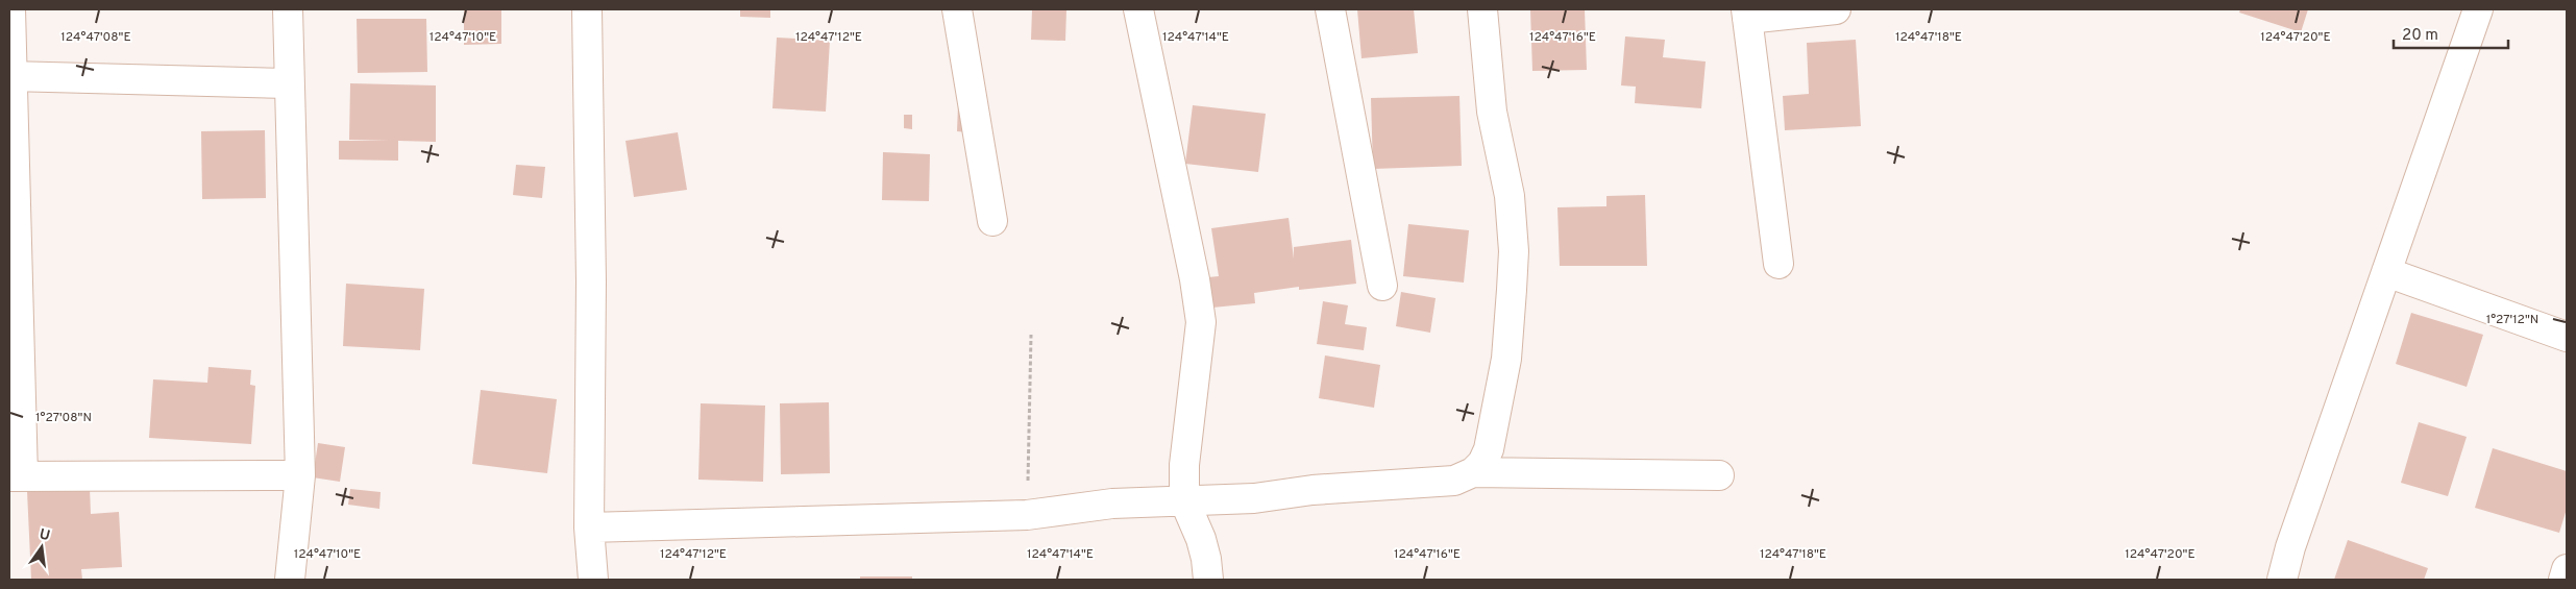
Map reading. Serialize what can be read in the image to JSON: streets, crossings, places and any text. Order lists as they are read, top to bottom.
{
  "scale_bar": "20 m",
  "north": "top",
  "coordinates": [
    "124°47'08\"E",
    "124°47'10\"E",
    "124°47'12\"E",
    "124°47'14\"E",
    "124°47'16\"E",
    "124°47'18\"E",
    "124°47'20\"E",
    "1°27'12\"N",
    "1°27'08\"N"
  ]
}
